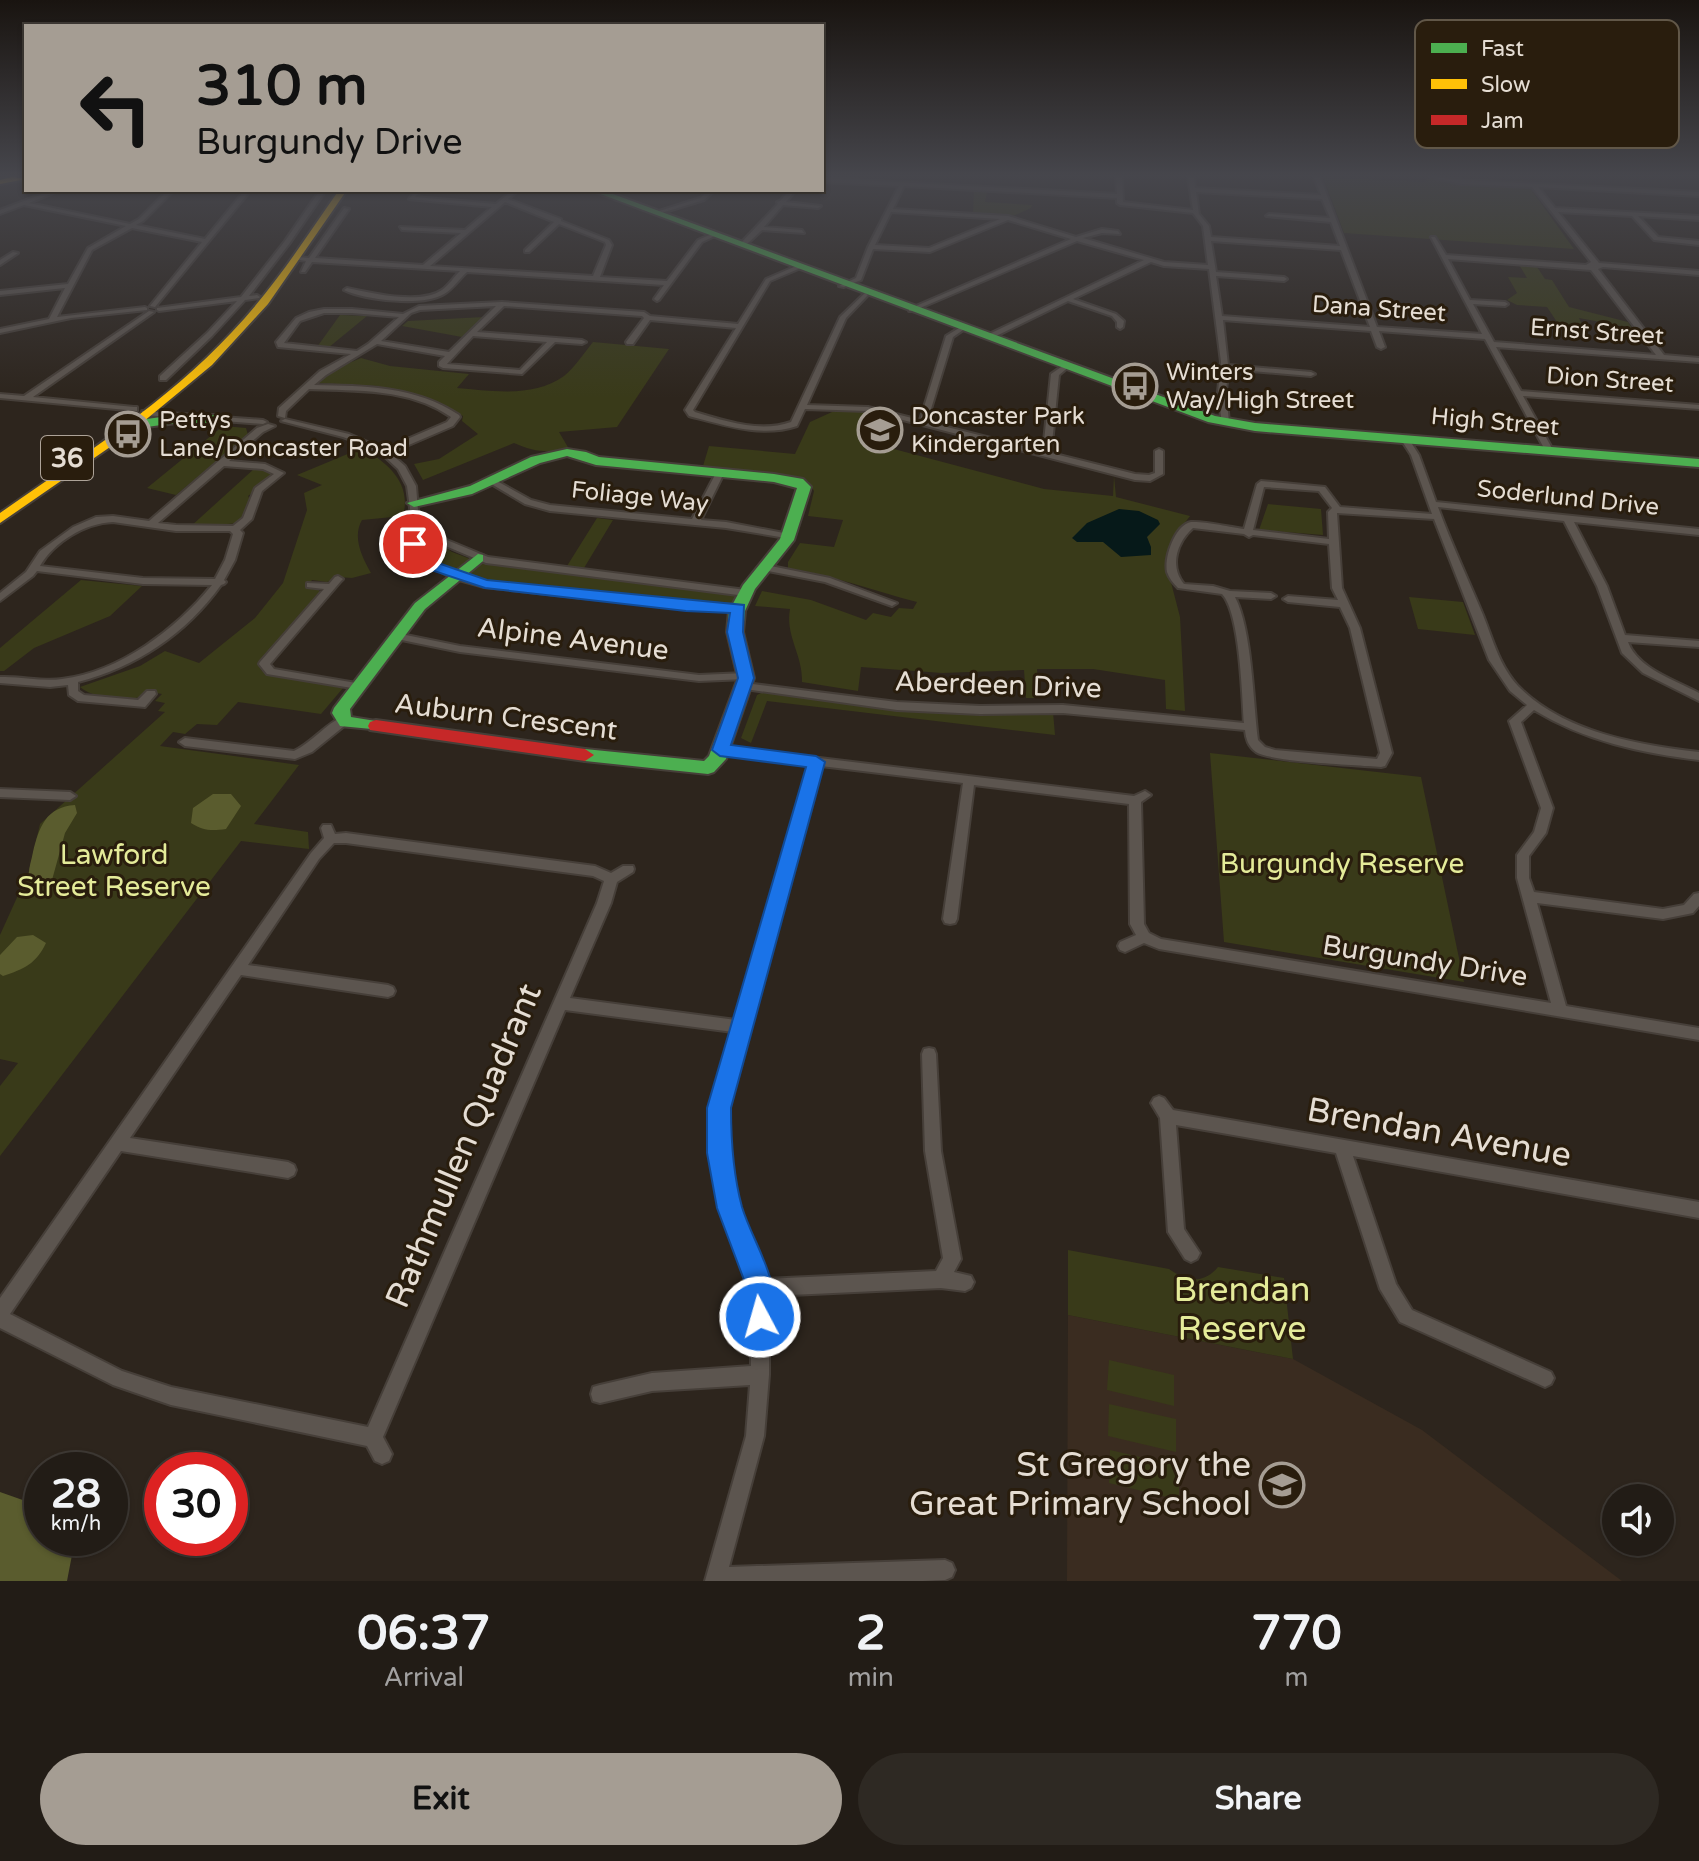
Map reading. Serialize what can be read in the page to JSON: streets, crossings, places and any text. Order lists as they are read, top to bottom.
{
  "streets": {
    "main road": ["High Street", "36", "Auburn Crescent"],
    "street": [
      "Dana Street",
      "Ernst Street",
      "Dion Street",
      "Foliage Way",
      "Soderlund Drive",
      "Alpine Avenue",
      "Aberdeen Drive",
      "Burgundy Drive",
      "Brendan Avenue",
      "Rathmullen Quadrant"
    ]
  },
  "crossings": [
    ["Dana Street", "Ernst Street"],
    ["Alpine Avenue", "Aberdeen Drive"],
    ["Alpine Avenue", "Auburn Crescent"]
  ],
  "parks": ["Lawford Street Reserve", "Burgundy Reserve", "Brendan Reserve"],
  "places": {
    "bus stop": ["Winters Way/High Street", "Pettys Lane/Doncaster Road"],
    "school or university": ["Doncaster Park Kindergarten", "St Gregory the Great Primary School"]
  },
  "legend": ["Fast", "Slow", "Jam"],
  "page": {
    "turn": ["310 m", "Burgundy Drive"],
    "speed": "28 km/h",
    "limit": "30",
    "eta": [
      "06:37",
      "Arrival",
      "2",
      "min",
      "770",
      "m"
    ],
    "buttons": ["Exit", "Share"]
  }
}
